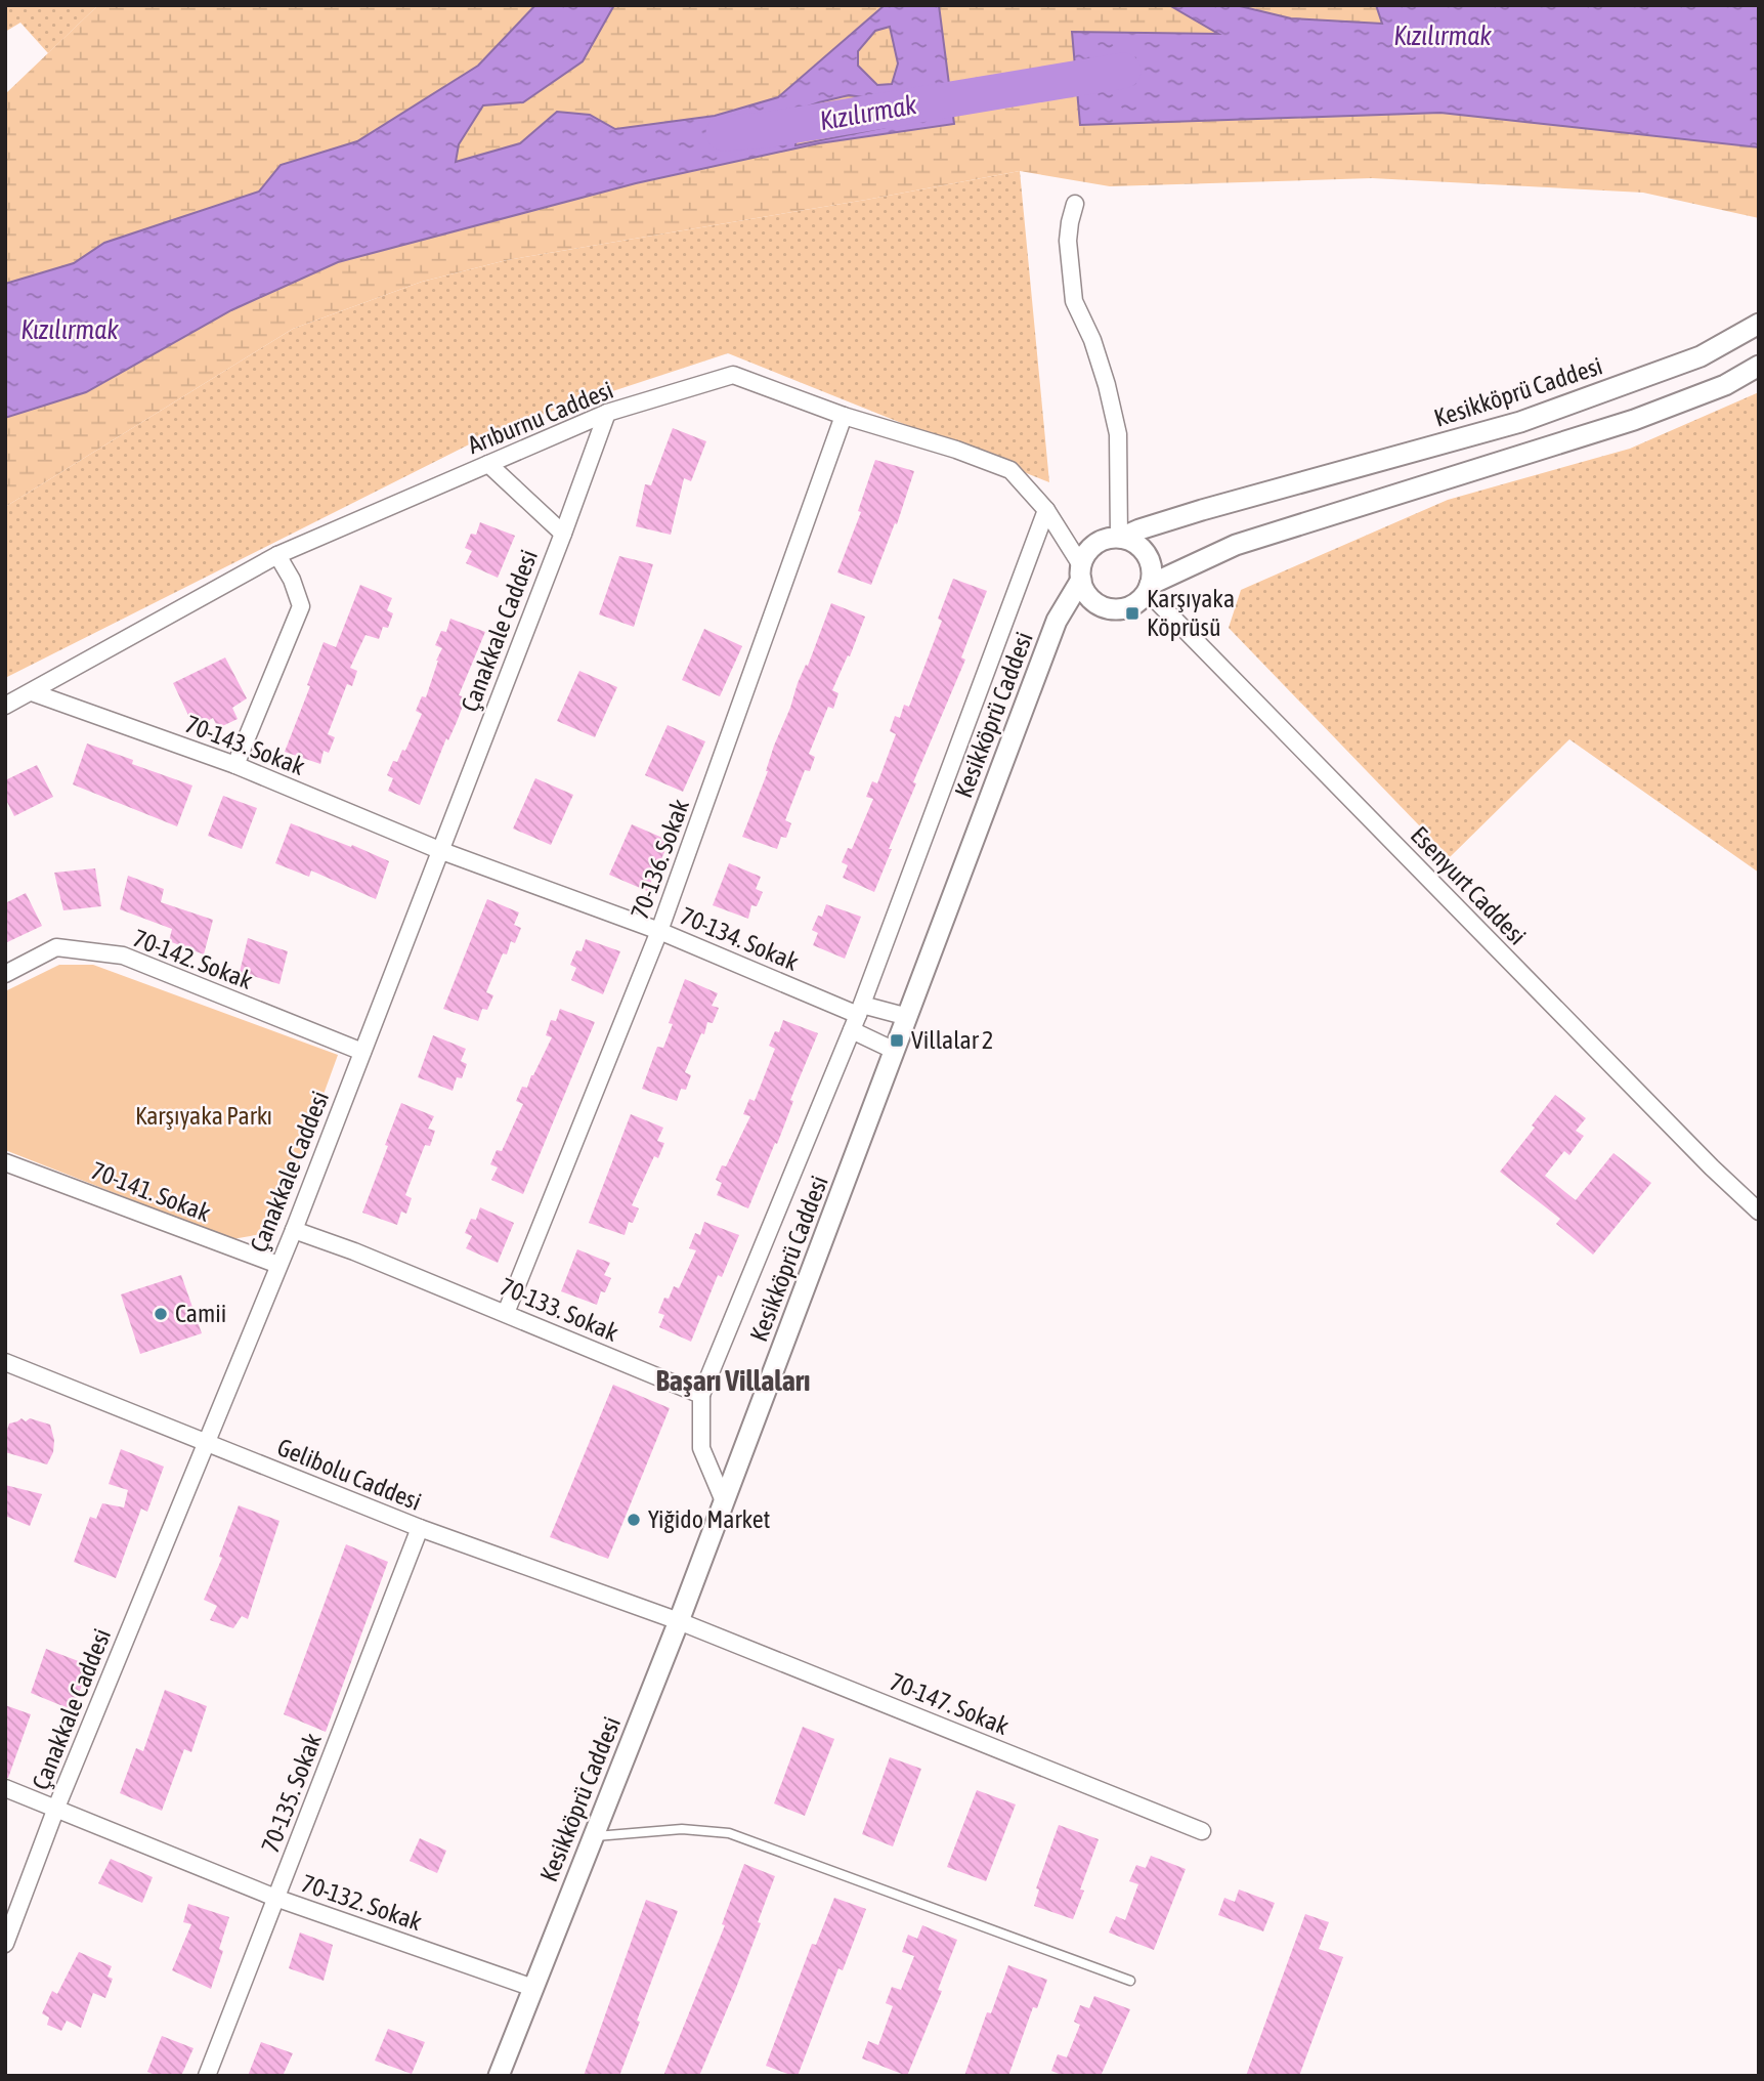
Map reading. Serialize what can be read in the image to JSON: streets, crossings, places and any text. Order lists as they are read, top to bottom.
{
  "streets": {
    "street": [
      "Kesikköprü Caddesi",
      "Arıburnu Caddesi",
      "Çanakkale Caddesi",
      "70-143. Sokak",
      "70-136. Sokak",
      "Esenyurt Caddesi",
      "70-134. Sokak",
      "70-142. Sokak",
      "70-141. Sokak",
      "70-133. Sokak",
      "Gelibolu Caddesi",
      "70-147. Sokak",
      "70-135. Sokak",
      "70-132. Sokak"
    ]
  },
  "crossings": [
    ["Kesikköprü Caddesi", "Arıburnu Caddesi"],
    ["Kesikköprü Caddesi", "Esenyurt Caddesi"],
    ["Kesikköprü Caddesi", "70-134. Sokak"],
    ["Kesikköprü Caddesi", "70-133. Sokak"],
    ["Kesikköprü Caddesi", "Gelibolu Caddesi"],
    ["Kesikköprü Caddesi", "70-147. Sokak"],
    ["Kesikköprü Caddesi", "70-132. Sokak"],
    ["Arıburnu Caddesi", "Çanakkale Caddesi"],
    ["Arıburnu Caddesi", "70-143. Sokak"],
    ["Arıburnu Caddesi", "70-136. Sokak"],
    ["Arıburnu Caddesi", "Esenyurt Caddesi"],
    ["Çanakkale Caddesi", "70-143. Sokak"],
    ["Çanakkale Caddesi", "70-134. Sokak"],
    ["Çanakkale Caddesi", "70-142. Sokak"],
    ["Çanakkale Caddesi", "70-141. Sokak"],
    ["Çanakkale Caddesi", "70-133. Sokak"],
    ["Çanakkale Caddesi", "Gelibolu Caddesi"],
    ["Çanakkale Caddesi", "70-132. Sokak"],
    ["70-143. Sokak", "70-134. Sokak"],
    ["70-136. Sokak", "70-134. Sokak"],
    ["70-136. Sokak", "70-133. Sokak"],
    ["Gelibolu Caddesi", "70-147. Sokak"],
    ["Gelibolu Caddesi", "70-135. Sokak"],
    ["70-135. Sokak", "70-132. Sokak"]
  ],
  "districts": ["Başarı Villaları"],
  "water": ["Kızılırmak"],
  "parks": ["Karşıyaka Parkı"],
  "places": {
    "transit": ["Karşıyaka Köprüsü", "Villalar 2"],
    "other": ["Camii", "Yiğido Market"]
  }
}
